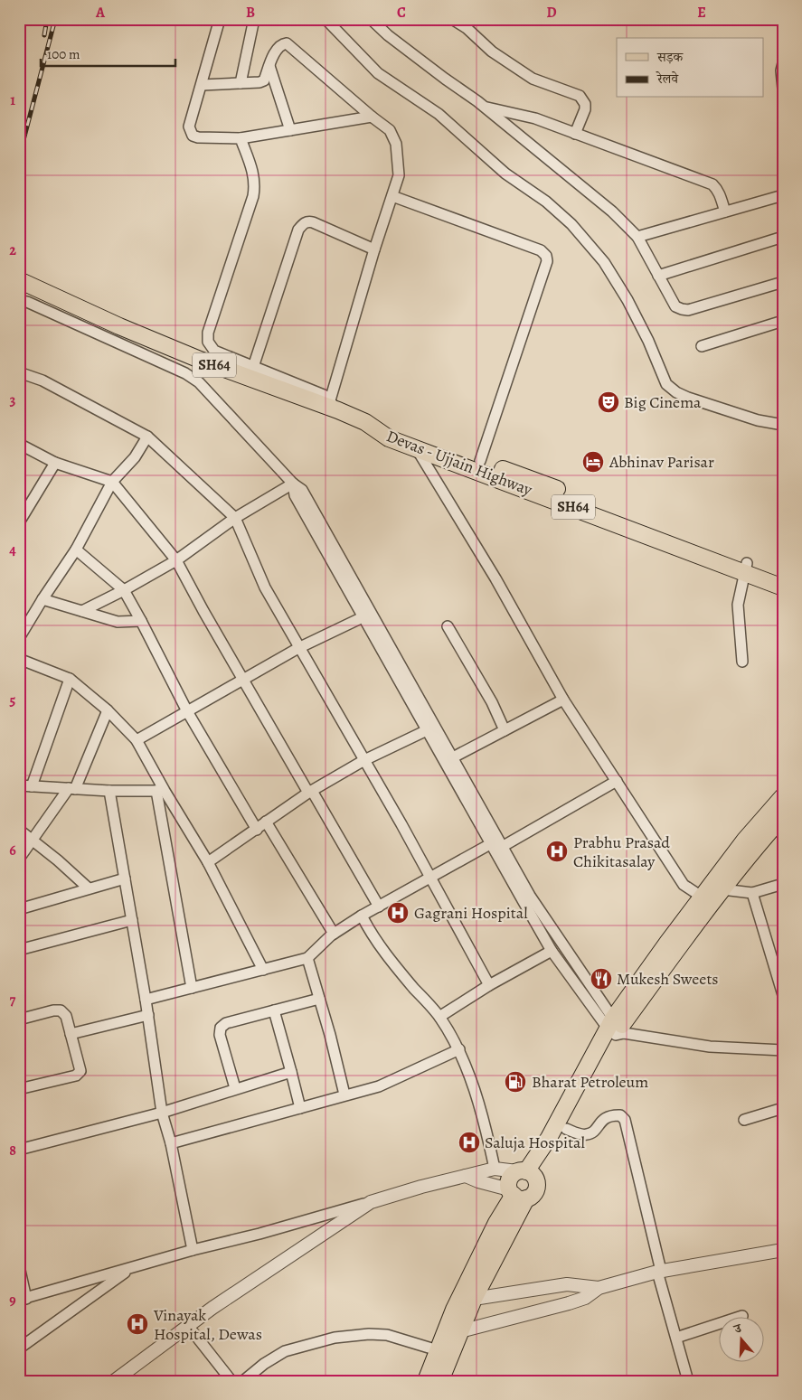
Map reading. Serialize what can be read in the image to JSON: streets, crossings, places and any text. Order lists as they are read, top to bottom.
{
  "streets": {
    "main road": ["SH64", "Devas - Ujjain Highway"]
  },
  "places": {
    "theatre": ["Big Cinema"],
    "hotel": ["Abhinav Parisar"],
    "hospital": [
      "Prabhu Prasad Chikitasalay",
      "Gagrani Hospital",
      "Saluja Hospital",
      "Vinayak Hospital, Dewas"
    ],
    "restaurant": ["Mukesh Sweets"],
    "fuel station": ["Bharat Petroleum"]
  },
  "legend": ["सड़क", "रेलवे"],
  "scale_bar": "100 m",
  "north": "top",
  "grid": {
    "columns": [
      "A",
      "B",
      "C",
      "D",
      "E"
    ],
    "rows": [
      "1",
      "2",
      "3",
      "4",
      "5",
      "6",
      "7",
      "8",
      "9"
    ]
  }
}
